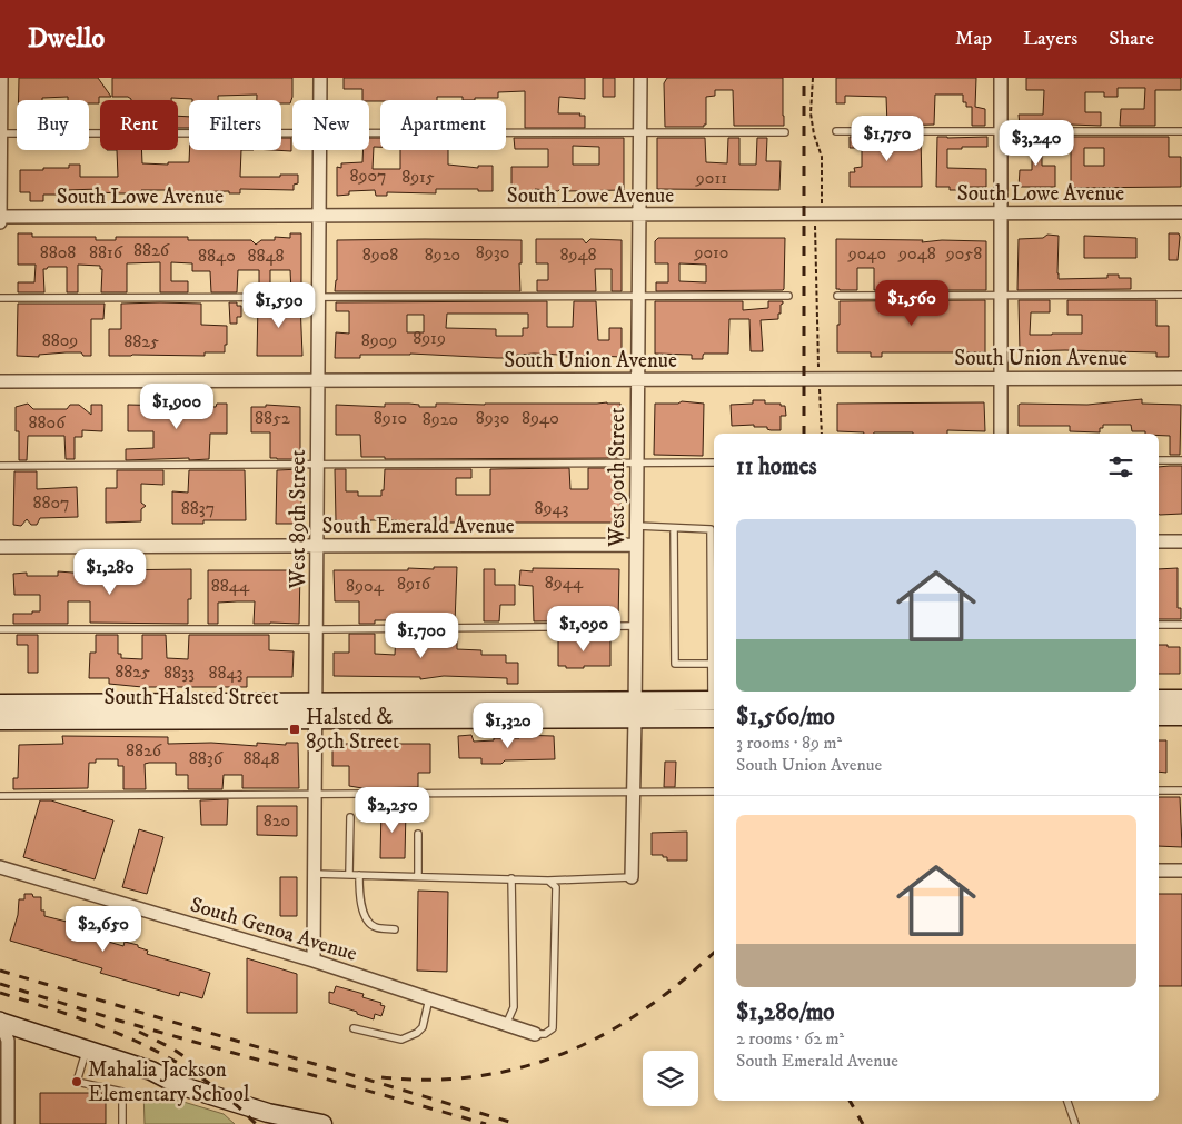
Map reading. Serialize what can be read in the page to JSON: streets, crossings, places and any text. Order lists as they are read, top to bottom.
{
  "streets": {
    "main road": ["South Halsted Street"],
    "street": [
      "South Lowe Avenue",
      "South Union Avenue",
      "West 90th Street",
      "West 89th Street",
      "South Emerald Avenue",
      "South Genoa Avenue"
    ]
  },
  "crossings": [
    ["South Lowe Avenue", "West 90th Street"],
    ["South Lowe Avenue", "West 89th Street"],
    ["South Union Avenue", "West 90th Street"],
    ["South Union Avenue", "West 89th Street"],
    ["West 90th Street", "South Emerald Avenue"],
    ["West 90th Street", "South Halsted Street"],
    ["West 89th Street", "South Emerald Avenue"],
    ["West 89th Street", "South Halsted Street"],
    ["West 89th Street", "South Genoa Avenue"]
  ],
  "places": {
    "transit": ["Halsted & 89th Street"],
    "other": ["Mahalia Jackson Elementary School"]
  },
  "house_numbers": [
    "8907",
    "8915",
    "9011",
    "8826",
    "8808",
    "8816",
    "8930",
    "9010",
    "9040",
    "9048",
    "9058",
    "8908",
    "8920",
    "8948",
    "8840",
    "8848",
    "8919",
    "8809",
    "8909",
    "8825",
    "8852",
    "8910",
    "8930",
    "8940",
    "8920",
    "8806",
    "8807",
    "8837",
    "8943",
    "8944",
    "8916",
    "8844",
    "8904",
    "8825",
    "8833",
    "8843",
    "8826",
    "8836",
    "8848",
    "820"
  ],
  "page": {
    "header": "Dwello",
    "nav": ["Map", "Layers", "Share"],
    "chip": [
      "Buy",
      "Rent",
      "Filters",
      "New",
      "Apartment"
    ],
    "price": [
      "$1,750",
      "$3,240",
      "$1,560",
      "$1,590",
      "$1,900",
      "$1,280",
      "$1,090",
      "$1,700",
      "$1,320",
      "$2,250",
      "$2,650"
    ],
    "heading": "11 homes",
    "list": [
      {
        "name": "$1,560/mo",
        "note": "3 rooms · 89 m² · South Union Avenue"
      },
      {
        "name": "$1,280/mo",
        "note": "2 rooms · 62 m² · South Emerald Avenue"
      }
    ]
  }
}
